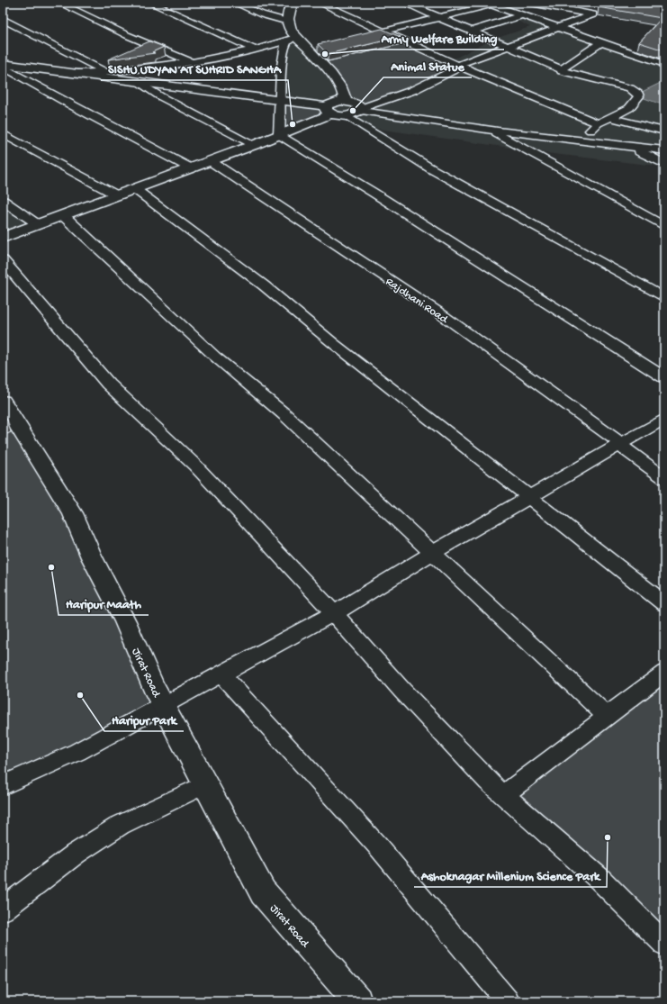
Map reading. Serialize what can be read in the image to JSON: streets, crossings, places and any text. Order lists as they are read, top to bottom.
{
  "streets": {
    "main road": ["Jirat Road"],
    "street": ["Rajdhani Road"]
  },
  "places": [
    "Army Welfare Building",
    "Animal Statue",
    "SISHU UDYAN AT SUHRID SANGHA",
    "Haripur Maath",
    "Haripur Park",
    "Ashoknagar Millenium Science Park"
  ]
}
